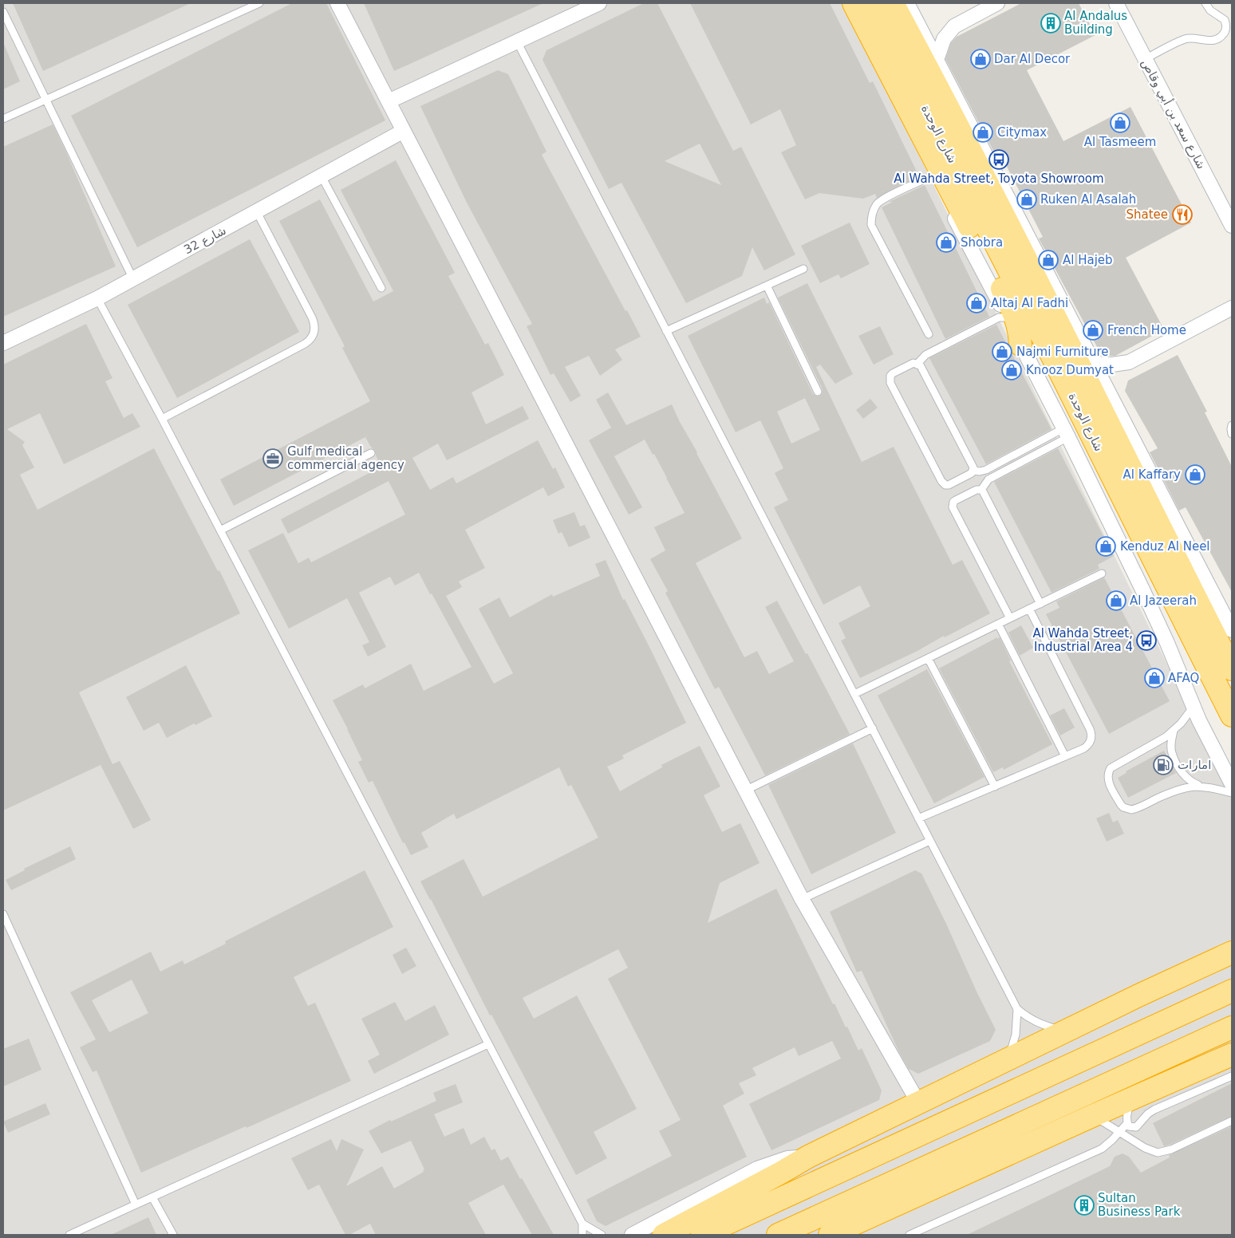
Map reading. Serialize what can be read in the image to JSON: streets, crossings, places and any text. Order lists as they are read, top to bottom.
{
  "streets": {
    "highway": ["شارع الوحدة"],
    "street": ["شارع سعد بن أبي وقاص", "شارع 32"]
  },
  "places": {
    "building": ["Al Andalus Building", "Sultan Business Park"],
    "shop": [
      "Dar Al Decor",
      "Al Tasmeem",
      "Citymax",
      "Ruken Al Asalah",
      "Shobra",
      "Al Hajeb",
      "Altaj Al Fadhi",
      "French Home",
      "Najmi Furniture",
      "Knooz Dumyat",
      "Al Kaffary",
      "Kenduz Al Neel",
      "Al Jazeerah",
      "AFAQ"
    ],
    "bus stop": ["Al Wahda Street, Toyota Showroom", "Al Wahda Street, Industrial Area 4"],
    "restaurant": ["Shatee"],
    "office": ["Gulf medical commercial agency"],
    "fuel station": ["امارات"]
  }
}
